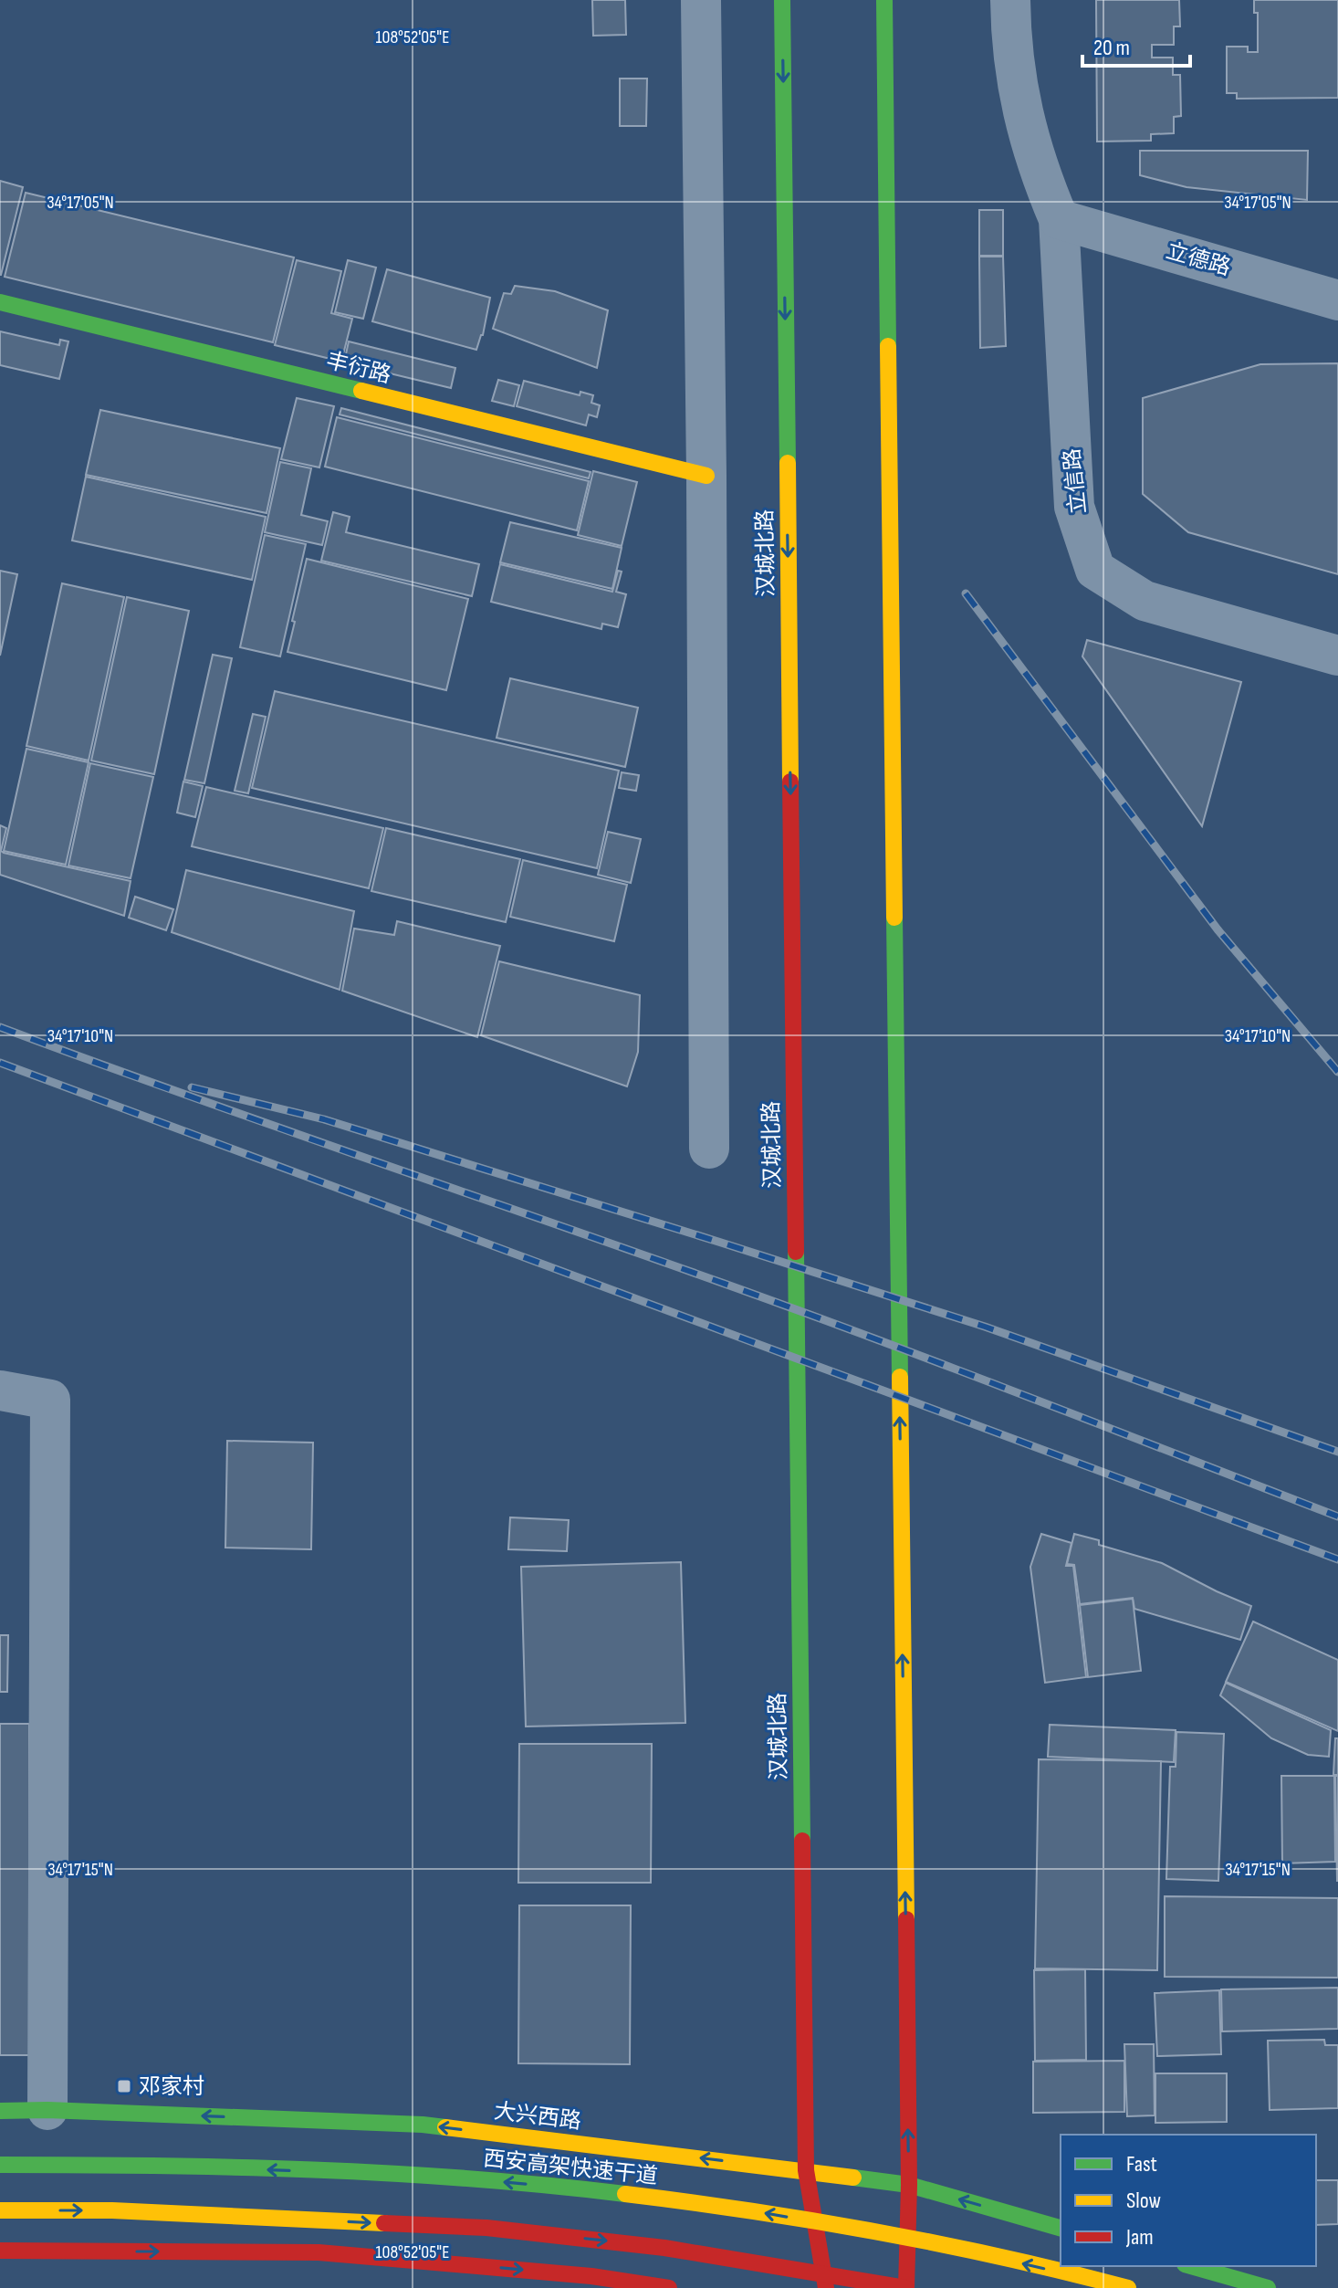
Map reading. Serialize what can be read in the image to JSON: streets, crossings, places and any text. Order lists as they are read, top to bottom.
{
  "streets": {
    "main road": [
      "丰衍路",
      "汉城北路",
      "大兴西路",
      "西安高架快速干道"
    ],
    "street": ["立德路", "立信路"]
  },
  "crossings": [
    ["立德路", "立信路"],
    ["汉城北路", "大兴西路"]
  ],
  "places": {
    "transit": ["邓家村"]
  },
  "legend": ["Fast", "Slow", "Jam"],
  "scale_bar": "20 m",
  "coordinates": [
    "108°52'05\"E",
    "34°17'05\"N",
    "34°17'10\"N",
    "34°17'15\"N"
  ]
}
